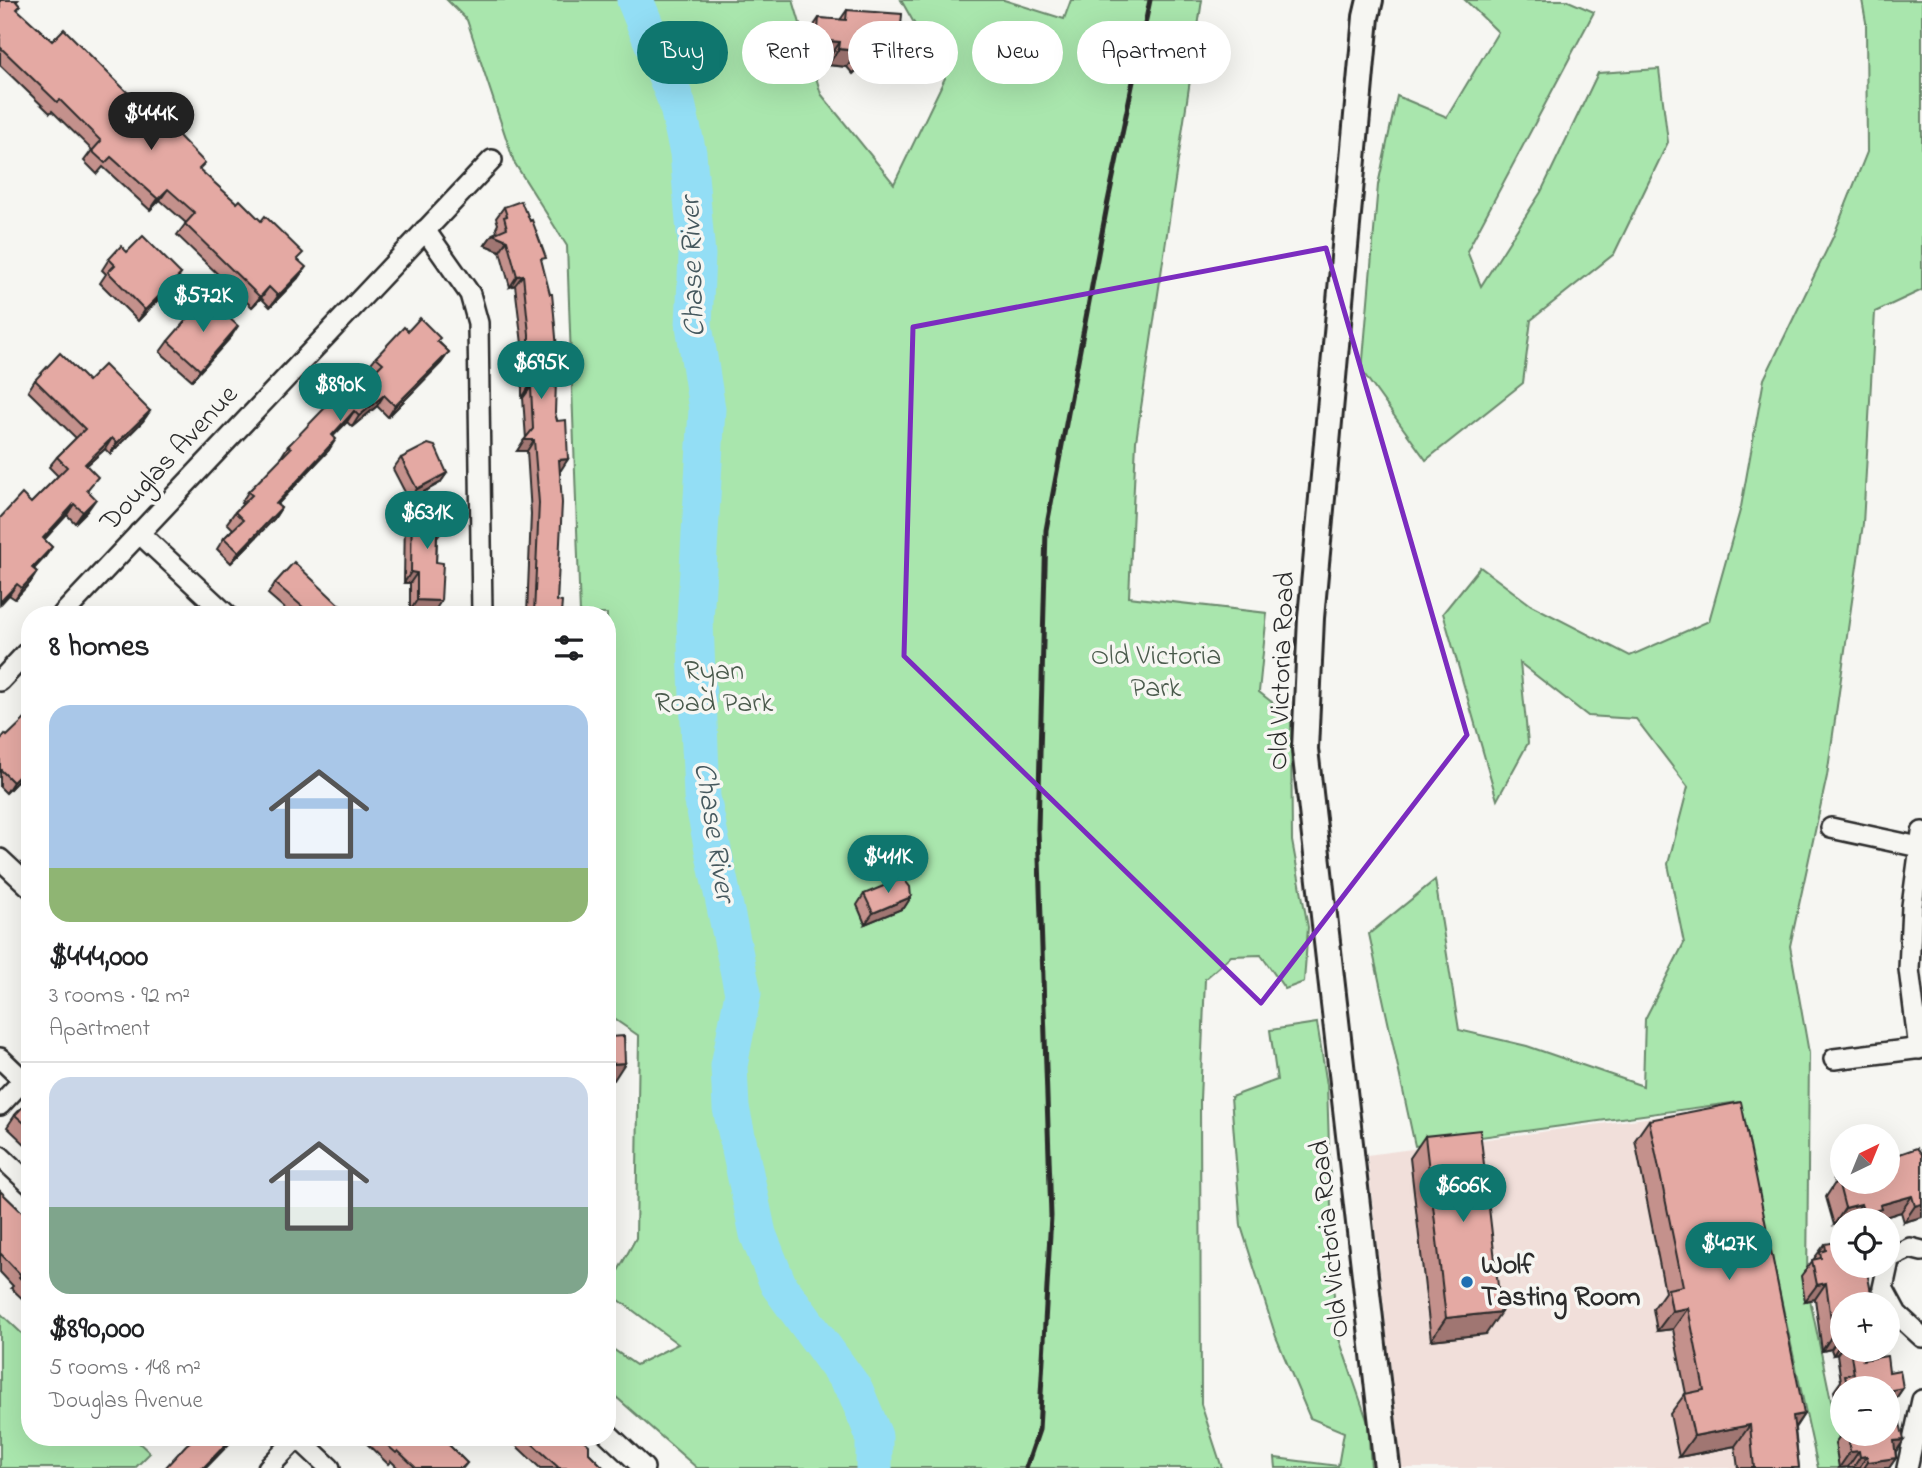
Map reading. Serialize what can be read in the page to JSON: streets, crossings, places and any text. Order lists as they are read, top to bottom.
{
  "streets": {
    "street": ["Douglas Avenue", "Old Victoria Road"]
  },
  "water": ["Chase River"],
  "parks": ["Old Victoria Park", "Ryan Road Park"],
  "places": ["Wolf Tasting Room"],
  "north": "top right",
  "page": {
    "chip": [
      "Buy",
      "Rent",
      "Filters",
      "New",
      "Apartment"
    ],
    "price": [
      "$444K",
      "$572K",
      "$695K",
      "$890K",
      "$631K",
      "$411K",
      "$606K",
      "$427K"
    ],
    "heading": "8 homes",
    "list": [
      {
        "name": "$444,000",
        "note": "3 rooms · 92 m² · Apartment"
      },
      {
        "name": "$890,000",
        "note": "5 rooms · 148 m² · Douglas Avenue"
      }
    ],
    "map_buttons": ["+", "−"]
  }
}
